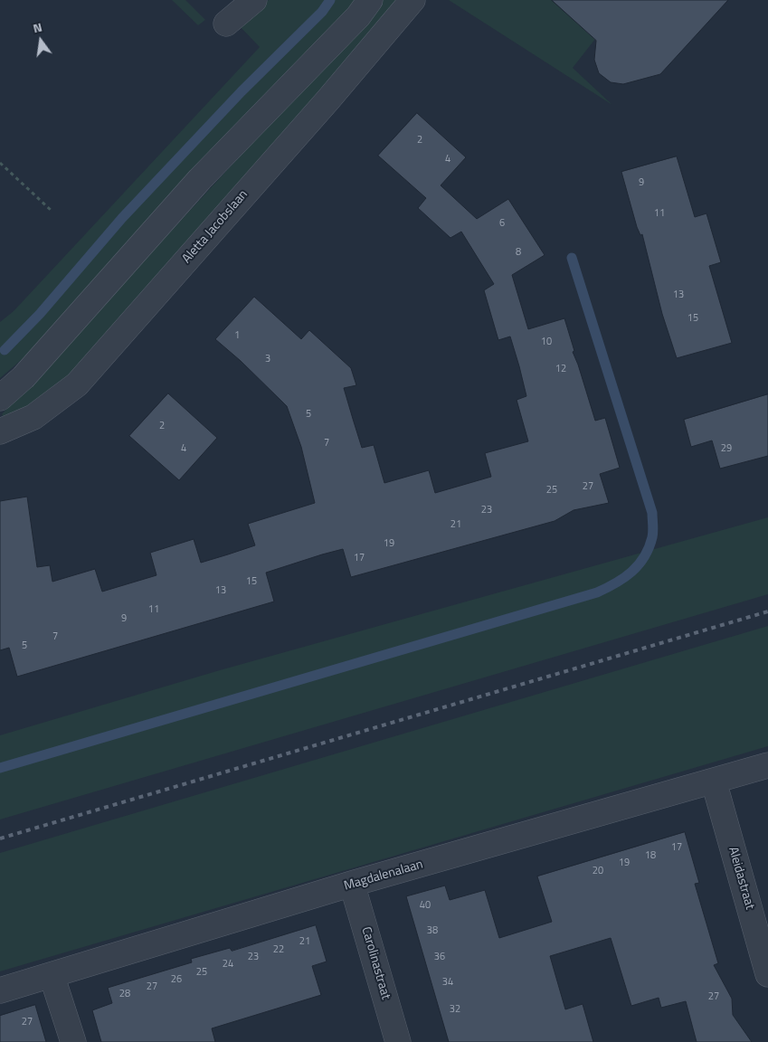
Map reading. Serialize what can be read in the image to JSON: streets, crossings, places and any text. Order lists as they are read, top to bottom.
{
  "streets": {
    "street": [
      "Aletta Jacobslaan",
      "Magdalenalaan",
      "Aleidastraat",
      "Carolinastraat"
    ]
  },
  "crossings": [
    ["Magdalenalaan", "Aleidastraat"],
    ["Magdalenalaan", "Carolinastraat"]
  ],
  "house_numbers": [
    "2",
    "4",
    "9",
    "11",
    "6",
    "8",
    "13",
    "15",
    "1",
    "10",
    "3",
    "12",
    "5",
    "2",
    "7",
    "4",
    "29",
    "27",
    "25",
    "23",
    "21",
    "19",
    "17",
    "15",
    "13",
    "11",
    "9",
    "7",
    "5",
    "17",
    "18",
    "19",
    "20",
    "40",
    "38",
    "21",
    "22",
    "23",
    "36",
    "24",
    "25",
    "26",
    "34",
    "27",
    "28",
    "27",
    "32",
    "27"
  ],
  "north": "top"
}
